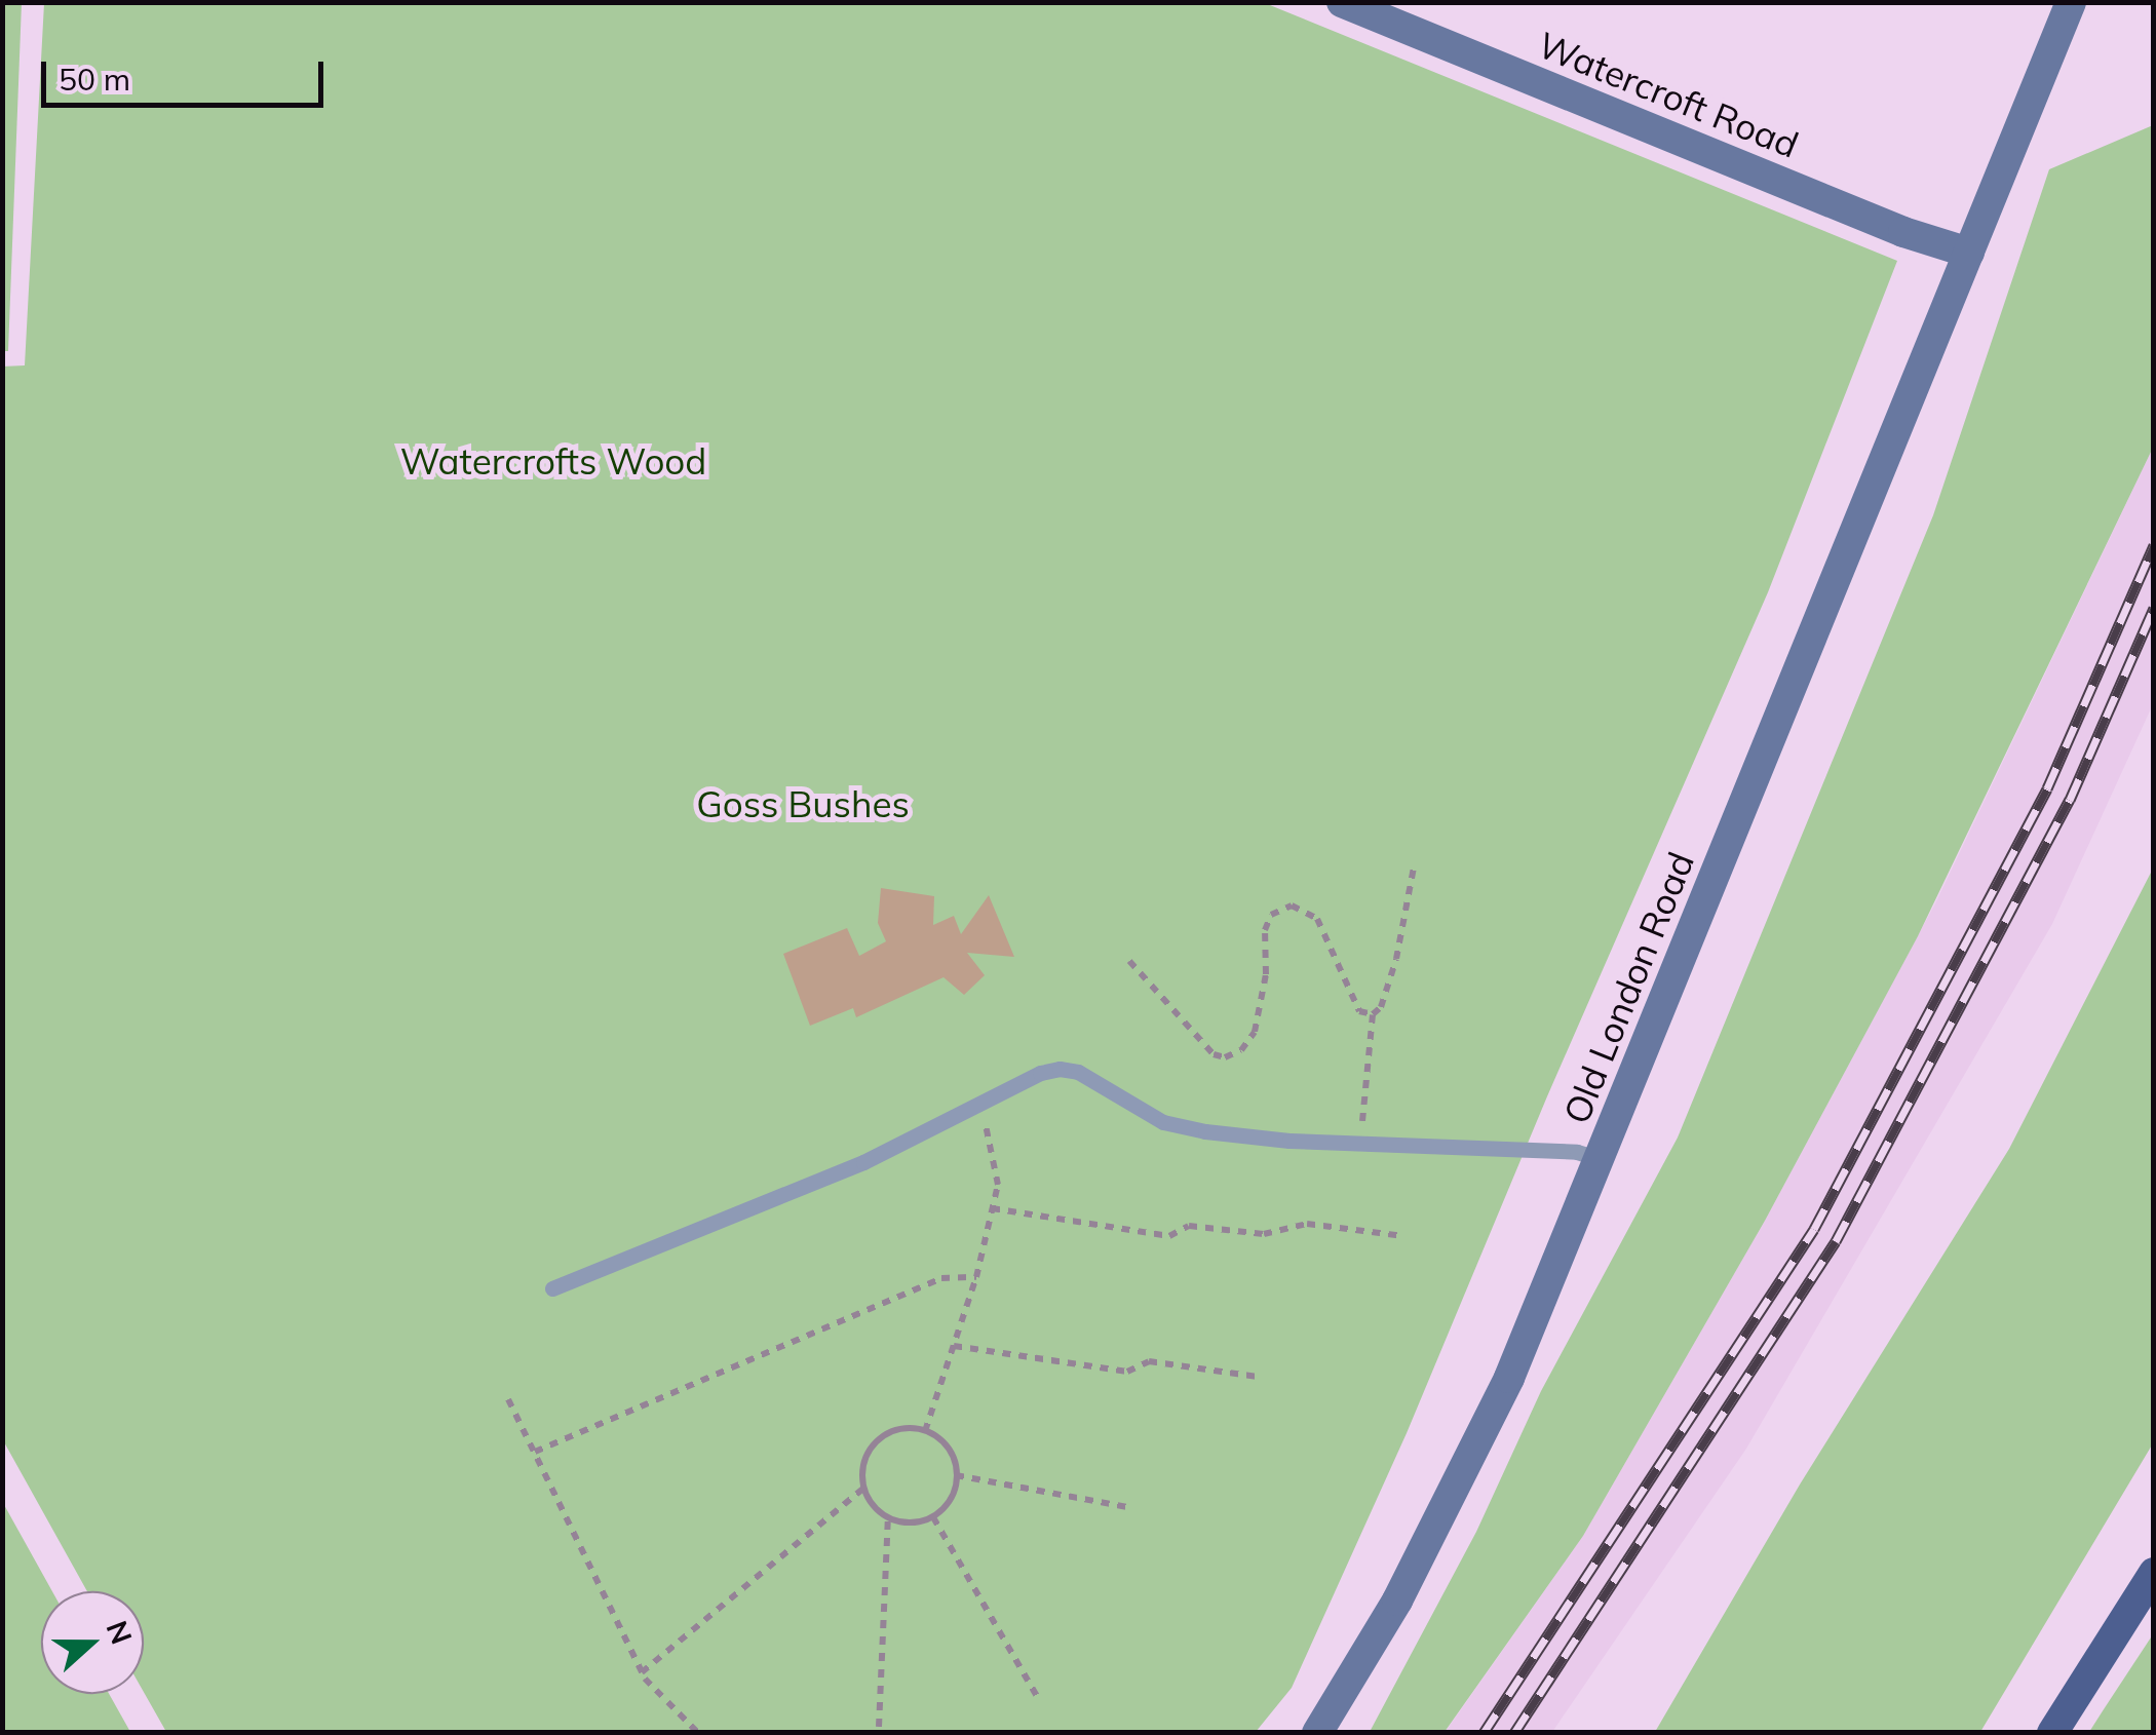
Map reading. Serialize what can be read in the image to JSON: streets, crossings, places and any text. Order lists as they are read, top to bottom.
{
  "streets": {
    "street": ["Watercroft Road", "Old London Road"]
  },
  "crossings": [
    ["Watercroft Road", "Old London Road"]
  ],
  "parks": ["Watercrofts Wood", "Goss Bushes"],
  "scale_bar": "50 m",
  "north": "right"
}
